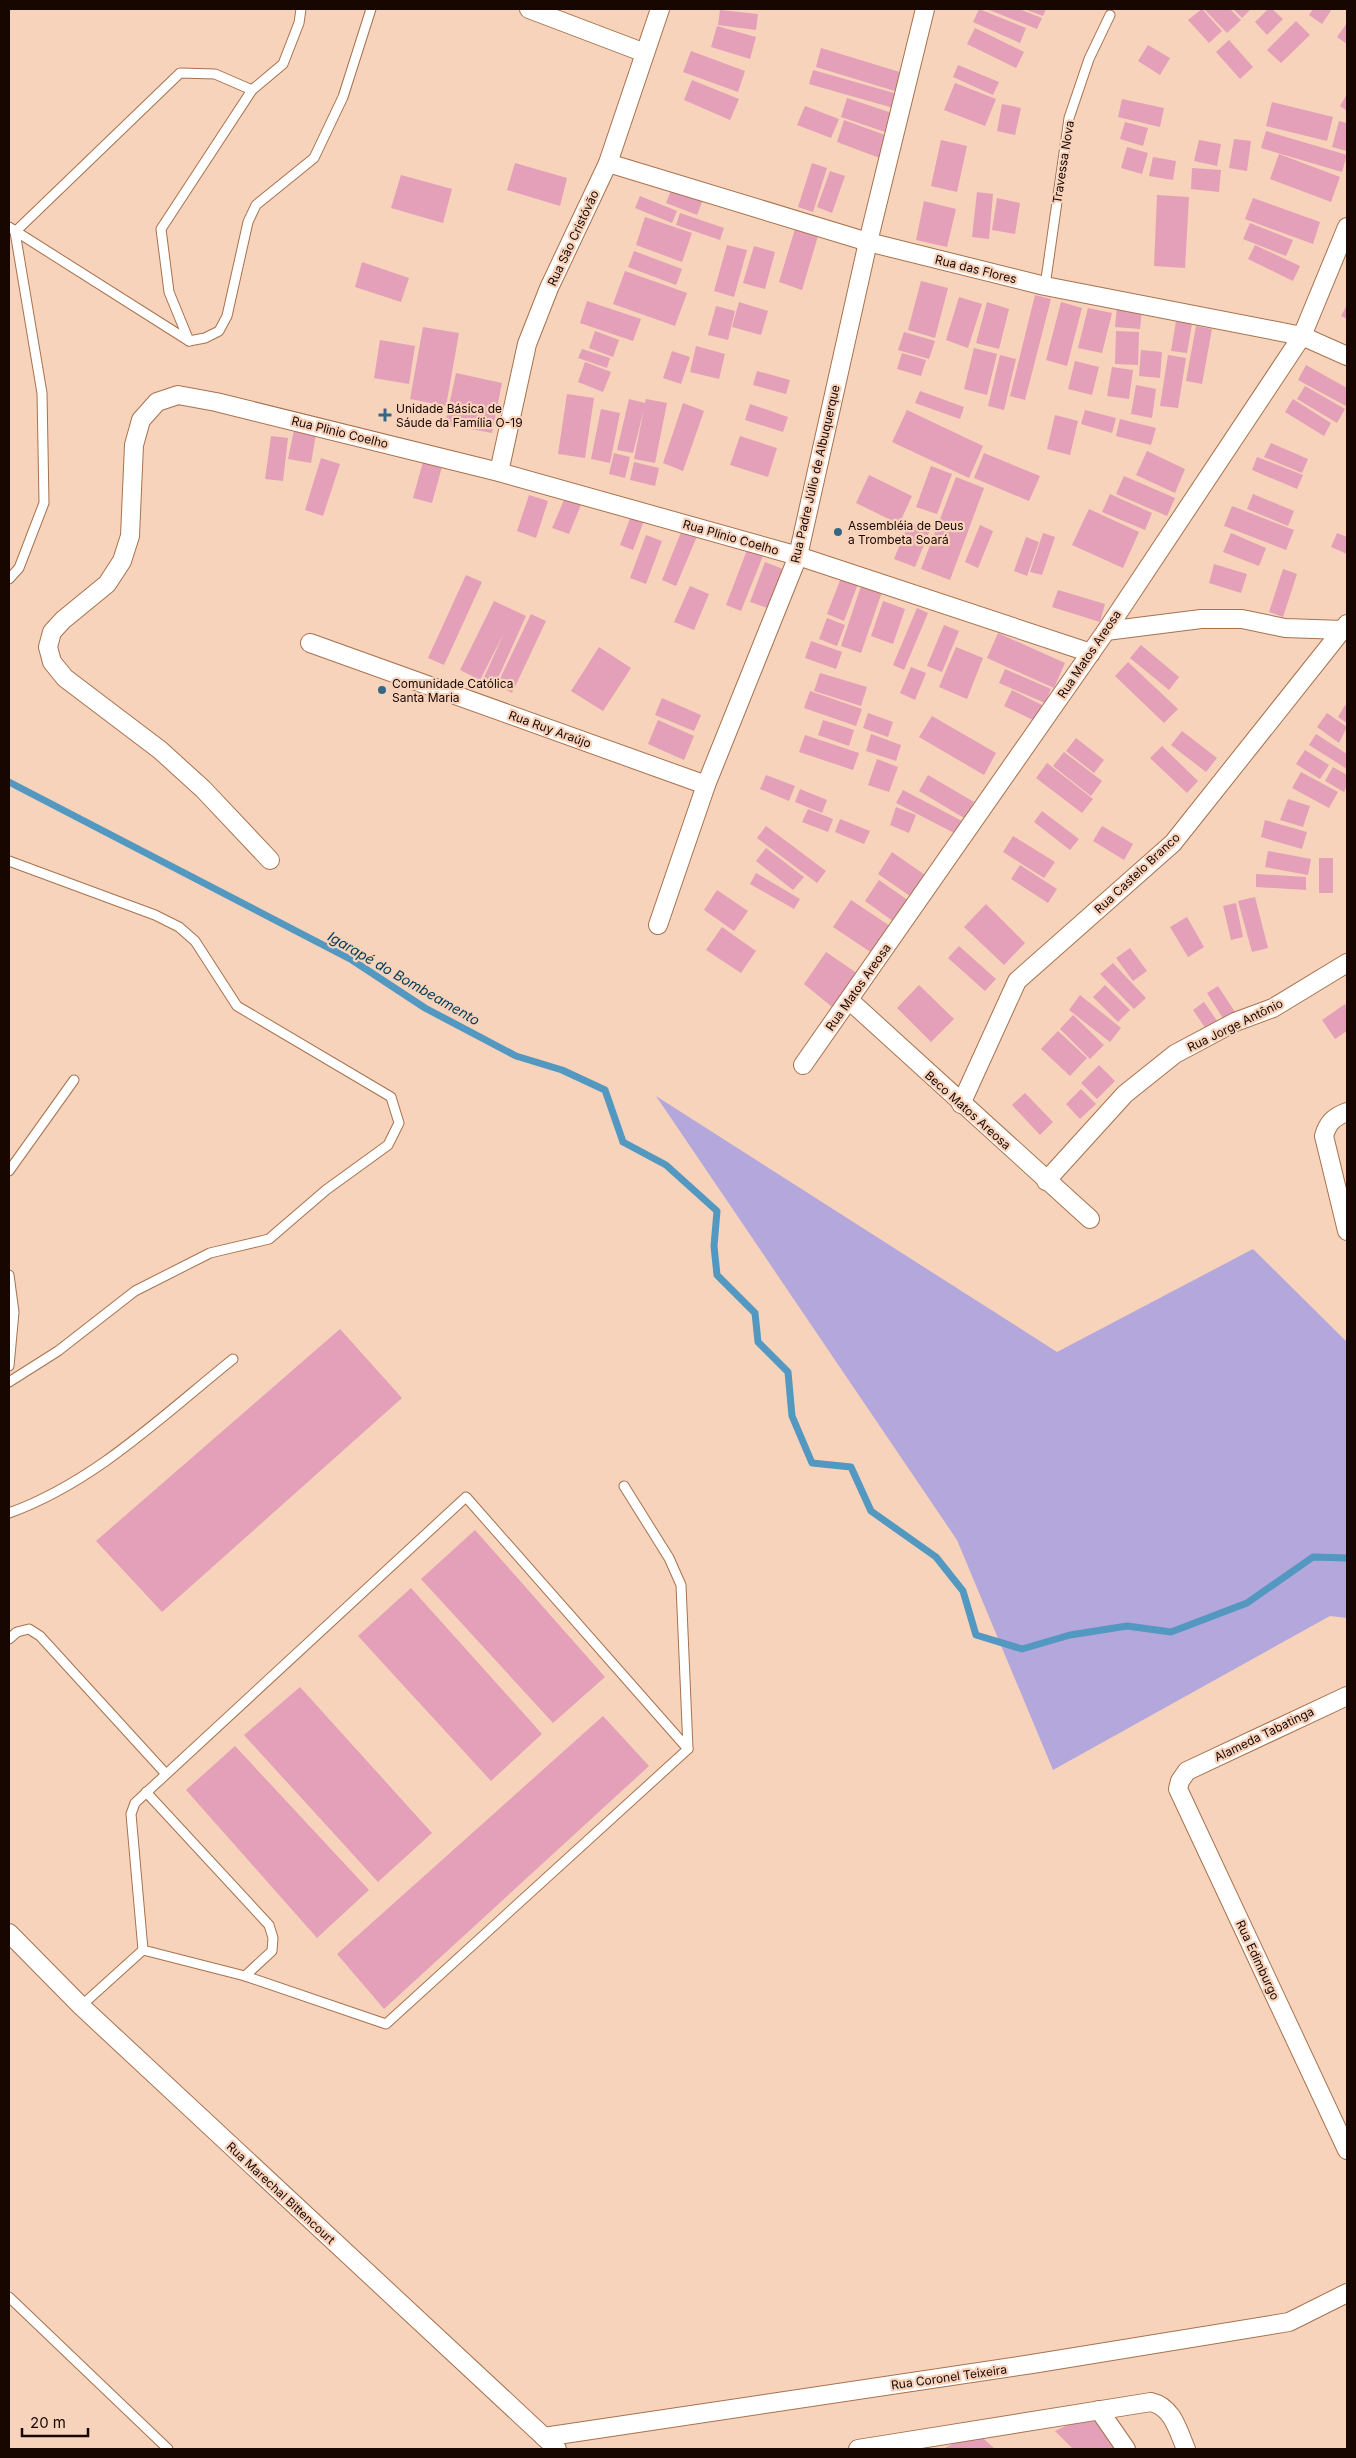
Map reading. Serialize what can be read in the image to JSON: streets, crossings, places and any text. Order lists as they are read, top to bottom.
{
  "streets": {
    "street": [
      "Rua São Cristóvão",
      "Rua das Flores",
      "Rua Plinio Coelho",
      "Rua Padre Júlio de Albuquerque",
      "Rua Matos Areosa",
      "Rua Ruy Araújo",
      "Rua Castelo Branco",
      "Rua Jorge Antônio",
      "Beco Matos Areosa",
      "Alameda Tabatinga",
      "Rua Edimburgo",
      "Rua Marechal Bittencourt",
      "Rua Coronel Teixeira"
    ],
    "lane": ["Travessa Nova"]
  },
  "crossings": [
    ["Travessa Nova", "Rua das Flores"],
    ["Rua São Cristóvão", "Rua das Flores"],
    ["Rua São Cristóvão", "Rua Plinio Coelho"],
    ["Rua das Flores", "Rua Padre Júlio de Albuquerque"],
    ["Rua das Flores", "Rua Matos Areosa"],
    ["Rua Plinio Coelho", "Rua Padre Júlio de Albuquerque"],
    ["Rua Plinio Coelho", "Rua Matos Areosa"],
    ["Rua Padre Júlio de Albuquerque", "Rua Ruy Araújo"],
    ["Rua Matos Areosa", "Beco Matos Areosa"],
    ["Rua Castelo Branco", "Beco Matos Areosa"],
    ["Rua Jorge Antônio", "Beco Matos Areosa"],
    ["Alameda Tabatinga", "Rua Edimburgo"],
    ["Rua Marechal Bittencourt", "Rua Coronel Teixeira"]
  ],
  "water": ["Igarapé do Bombeamento"],
  "places": {
    "health": ["Unidade Básica de Sáude da Família O-19"],
    "other": ["Assembléia de Deus a Trombeta Soará", "Comunidade Católica Santa Maria"]
  },
  "scale_bar": "20 m"
}
